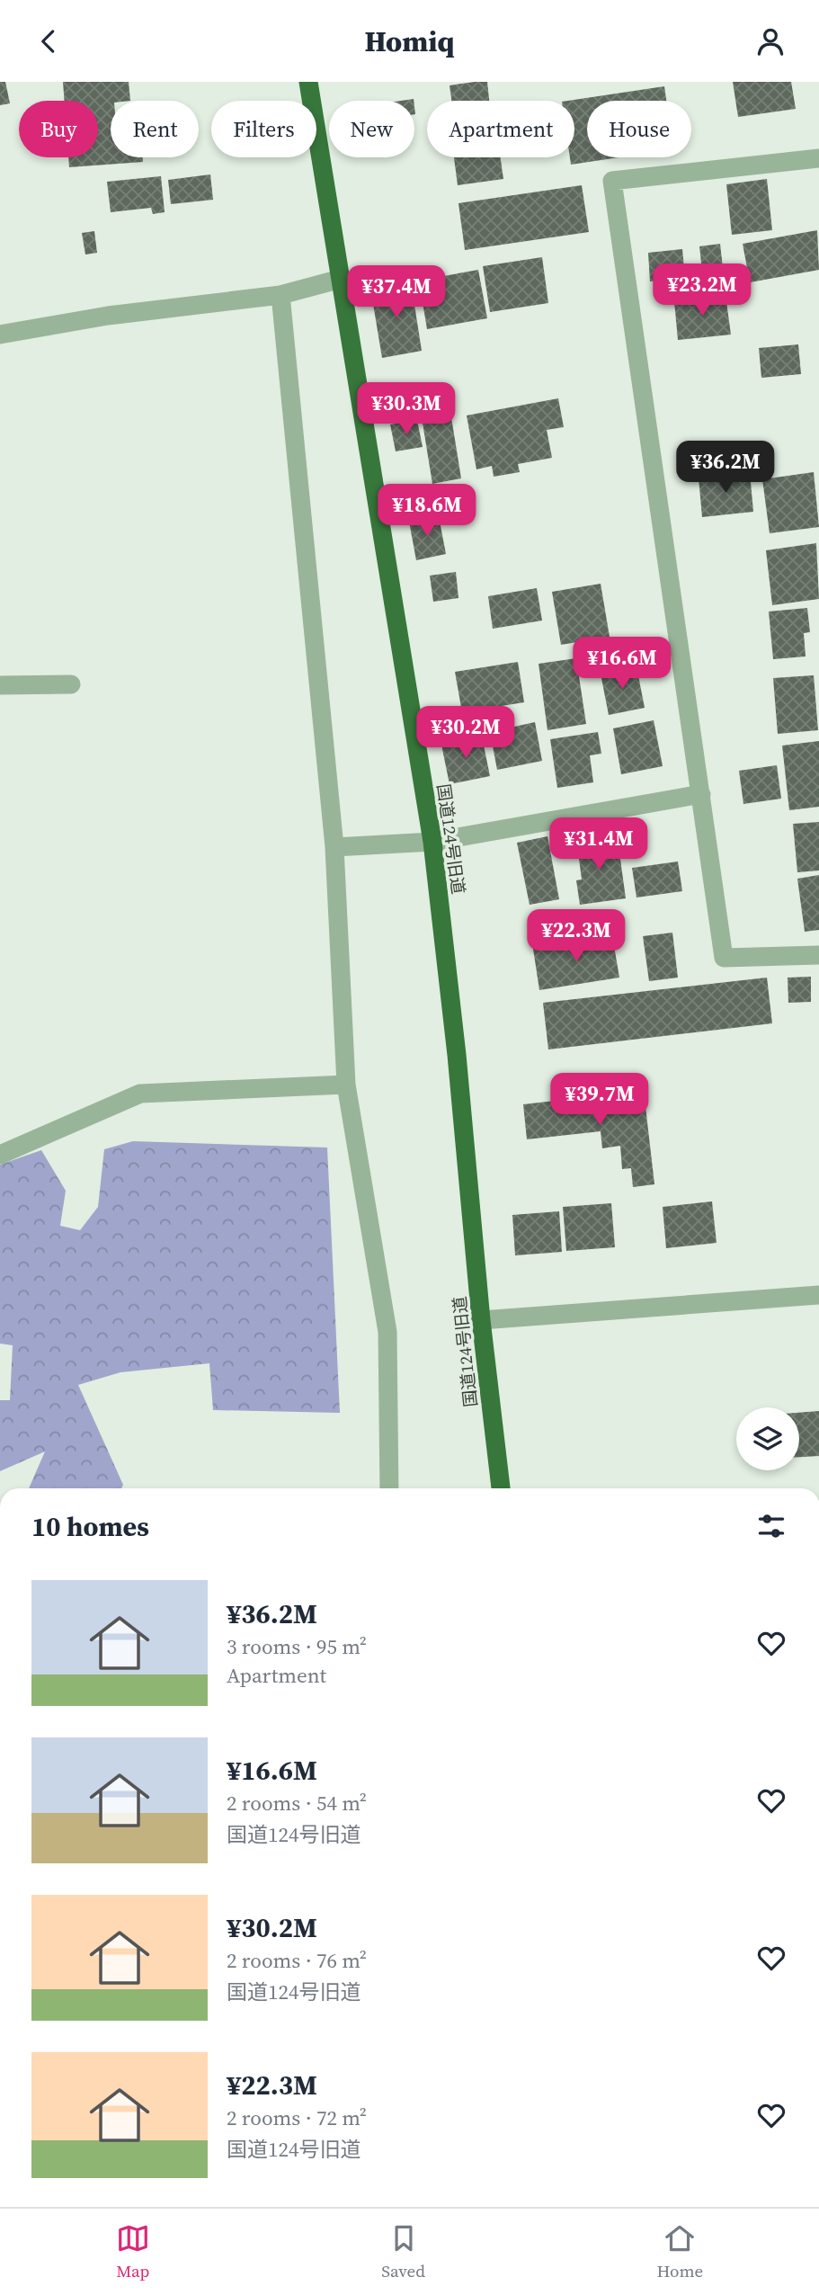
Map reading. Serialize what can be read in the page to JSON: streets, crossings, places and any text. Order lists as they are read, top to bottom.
{
  "streets": {
    "highway": ["国道124号旧道"]
  },
  "page": {
    "header": "Homiq",
    "chip": [
      "Buy",
      "Rent",
      "Filters",
      "New",
      "Apartment",
      "House"
    ],
    "price": [
      "¥23.2M",
      "¥37.4M",
      "¥30.3M",
      "¥36.2M",
      "¥18.6M",
      "¥16.6M",
      "¥30.2M",
      "¥31.4M",
      "¥22.3M",
      "¥39.7M"
    ],
    "heading": "10 homes",
    "list": [
      {
        "name": "¥36.2M",
        "note": "3 rooms · 95 m² · Apartment"
      },
      {
        "name": "¥16.6M",
        "note": "2 rooms · 54 m² · 国道124号旧道"
      },
      {
        "name": "¥30.2M",
        "note": "2 rooms · 76 m² · 国道124号旧道"
      },
      {
        "name": "¥22.3M",
        "note": "2 rooms · 72 m² · 国道124号旧道"
      }
    ],
    "tabs": ["Map", "Saved", "Home"]
  }
}
